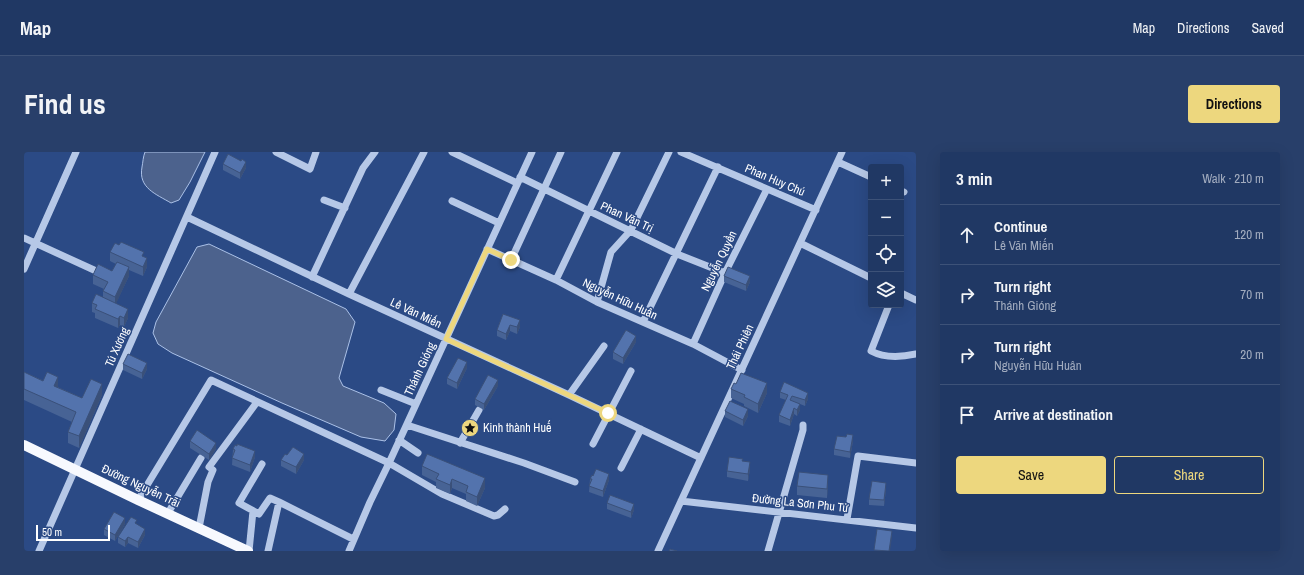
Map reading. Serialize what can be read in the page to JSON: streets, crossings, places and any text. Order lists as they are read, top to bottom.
{
  "streets": {
    "main road": ["Đường Nguyễn Trãi"],
    "street": [
      "Phan Huy Chú",
      "Phan Văn Trị",
      "Nguyễn Quyền",
      "Nguyễn Hữu Huân",
      "Lê Văn Miến",
      "Tú Xương",
      "Thái Phiên",
      "Thánh Gióng",
      "Đường La Sơn Phu Tử"
    ]
  },
  "crossings": [
    ["Phan Huy Chú", "Nguyễn Quyền"],
    ["Phan Huy Chú", "Thái Phiên"],
    ["Phan Văn Trị", "Nguyễn Quyền"],
    ["Phan Văn Trị", "Thánh Gióng"],
    ["Nguyễn Quyền", "Nguyễn Hữu Huân"],
    ["Nguyễn Hữu Huân", "Thái Phiên"],
    ["Nguyễn Hữu Huân", "Thánh Gióng"],
    ["Lê Văn Miến", "Tú Xương"],
    ["Lê Văn Miến", "Thái Phiên"],
    ["Lê Văn Miến", "Thánh Gióng"],
    ["Tú Xương", "Đường Nguyễn Trãi"],
    ["Thái Phiên", "Đường La Sơn Phu Tử"]
  ],
  "places": {
    "place": ["Kinh thành Huế"]
  },
  "scale_bar": "50 m",
  "page": {
    "header": "Map",
    "nav": ["Map", "Directions", "Saved"],
    "title": "Find us",
    "buttons": [
      "Directions",
      ["Save", "Share"]
    ],
    "heading": ["3 min", "Walk · 210 m"],
    "map_buttons": ["+", "−"],
    "list": [
      ["Continue", "Lê Văn Miến", "120 m"],
      ["Turn right", "Thánh Gióng", "70 m"],
      ["Turn right", "Nguyễn Hữu Huân", "20 m"],
      "Arrive at destination"
    ],
    "scale": "50 m"
  }
}
